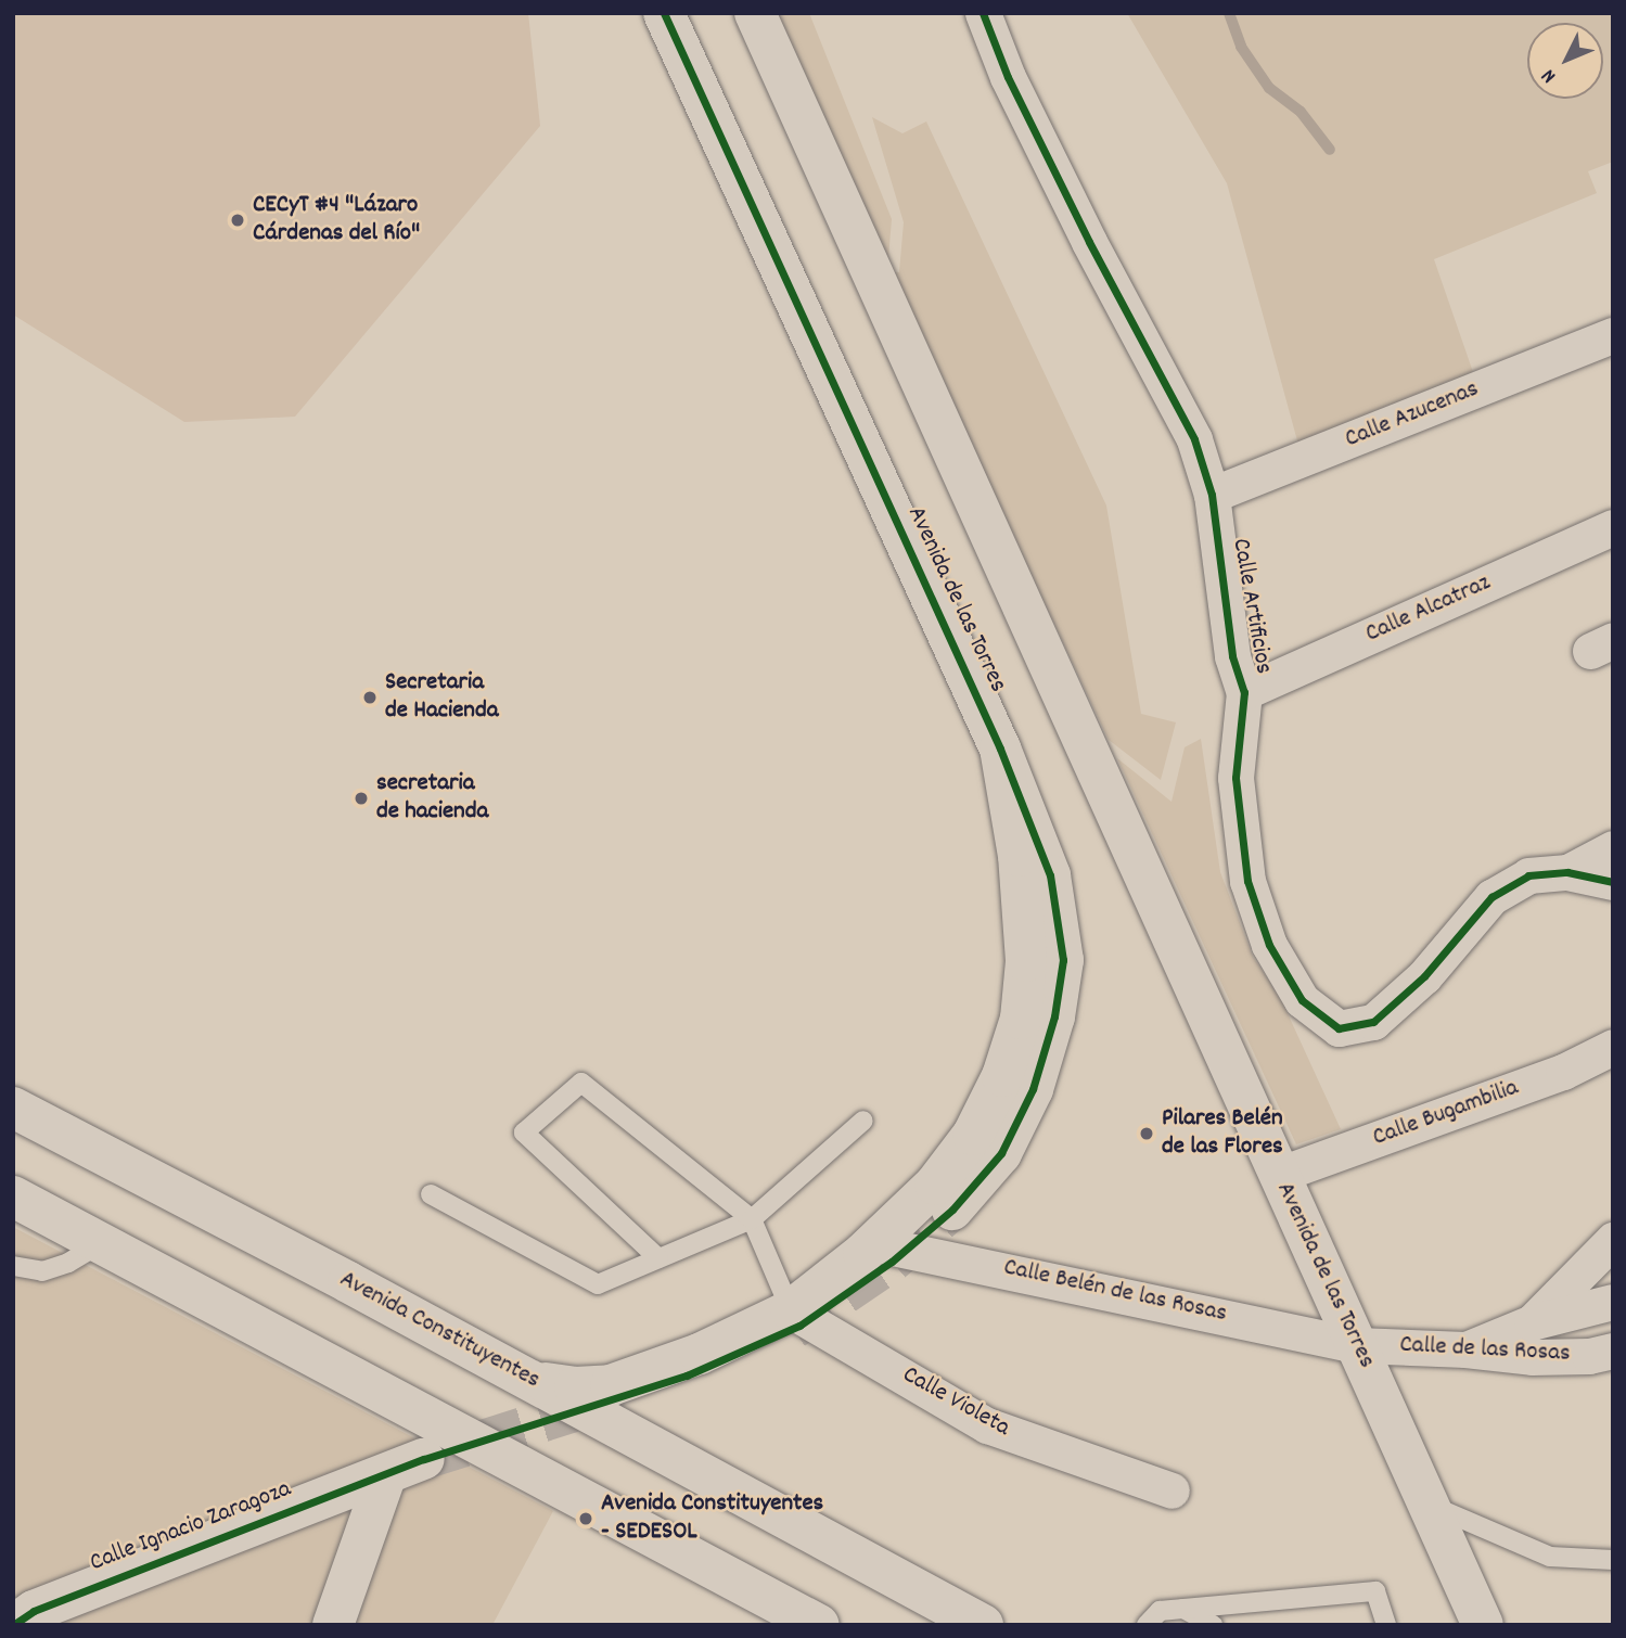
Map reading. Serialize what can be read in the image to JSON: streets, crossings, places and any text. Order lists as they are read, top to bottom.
{
  "streets": {
    "main road": ["Avenida de las Torres", "Avenida Constituyentes", "Calle Ignacio Zaragoza"],
    "street": [
      "Calle Azucenas",
      "Calle Artificios",
      "Calle Alcatraz",
      "Calle Bugambilia",
      "Calle Belén de las Rosas",
      "Calle de las Rosas",
      "Calle Violeta"
    ]
  },
  "crossings": [
    ["Calle Azucenas", "Calle Artificios"],
    ["Avenida de las Torres", "Calle Bugambilia"],
    ["Avenida de las Torres", "Calle Belén de las Rosas"],
    ["Avenida de las Torres", "Calle de las Rosas"],
    ["Calle Artificios", "Calle Alcatraz"],
    ["Calle Belén de las Rosas", "Calle de las Rosas"]
  ],
  "places": [
    "CECyT #4 \"Lázaro Cárdenas del Río\"",
    "Secretaria de Hacienda",
    "secretaria de hacienda",
    "Pilares Belén de las Flores",
    "Avenida Constituyentes - SEDESOL"
  ],
  "north": "bottom left"
}
